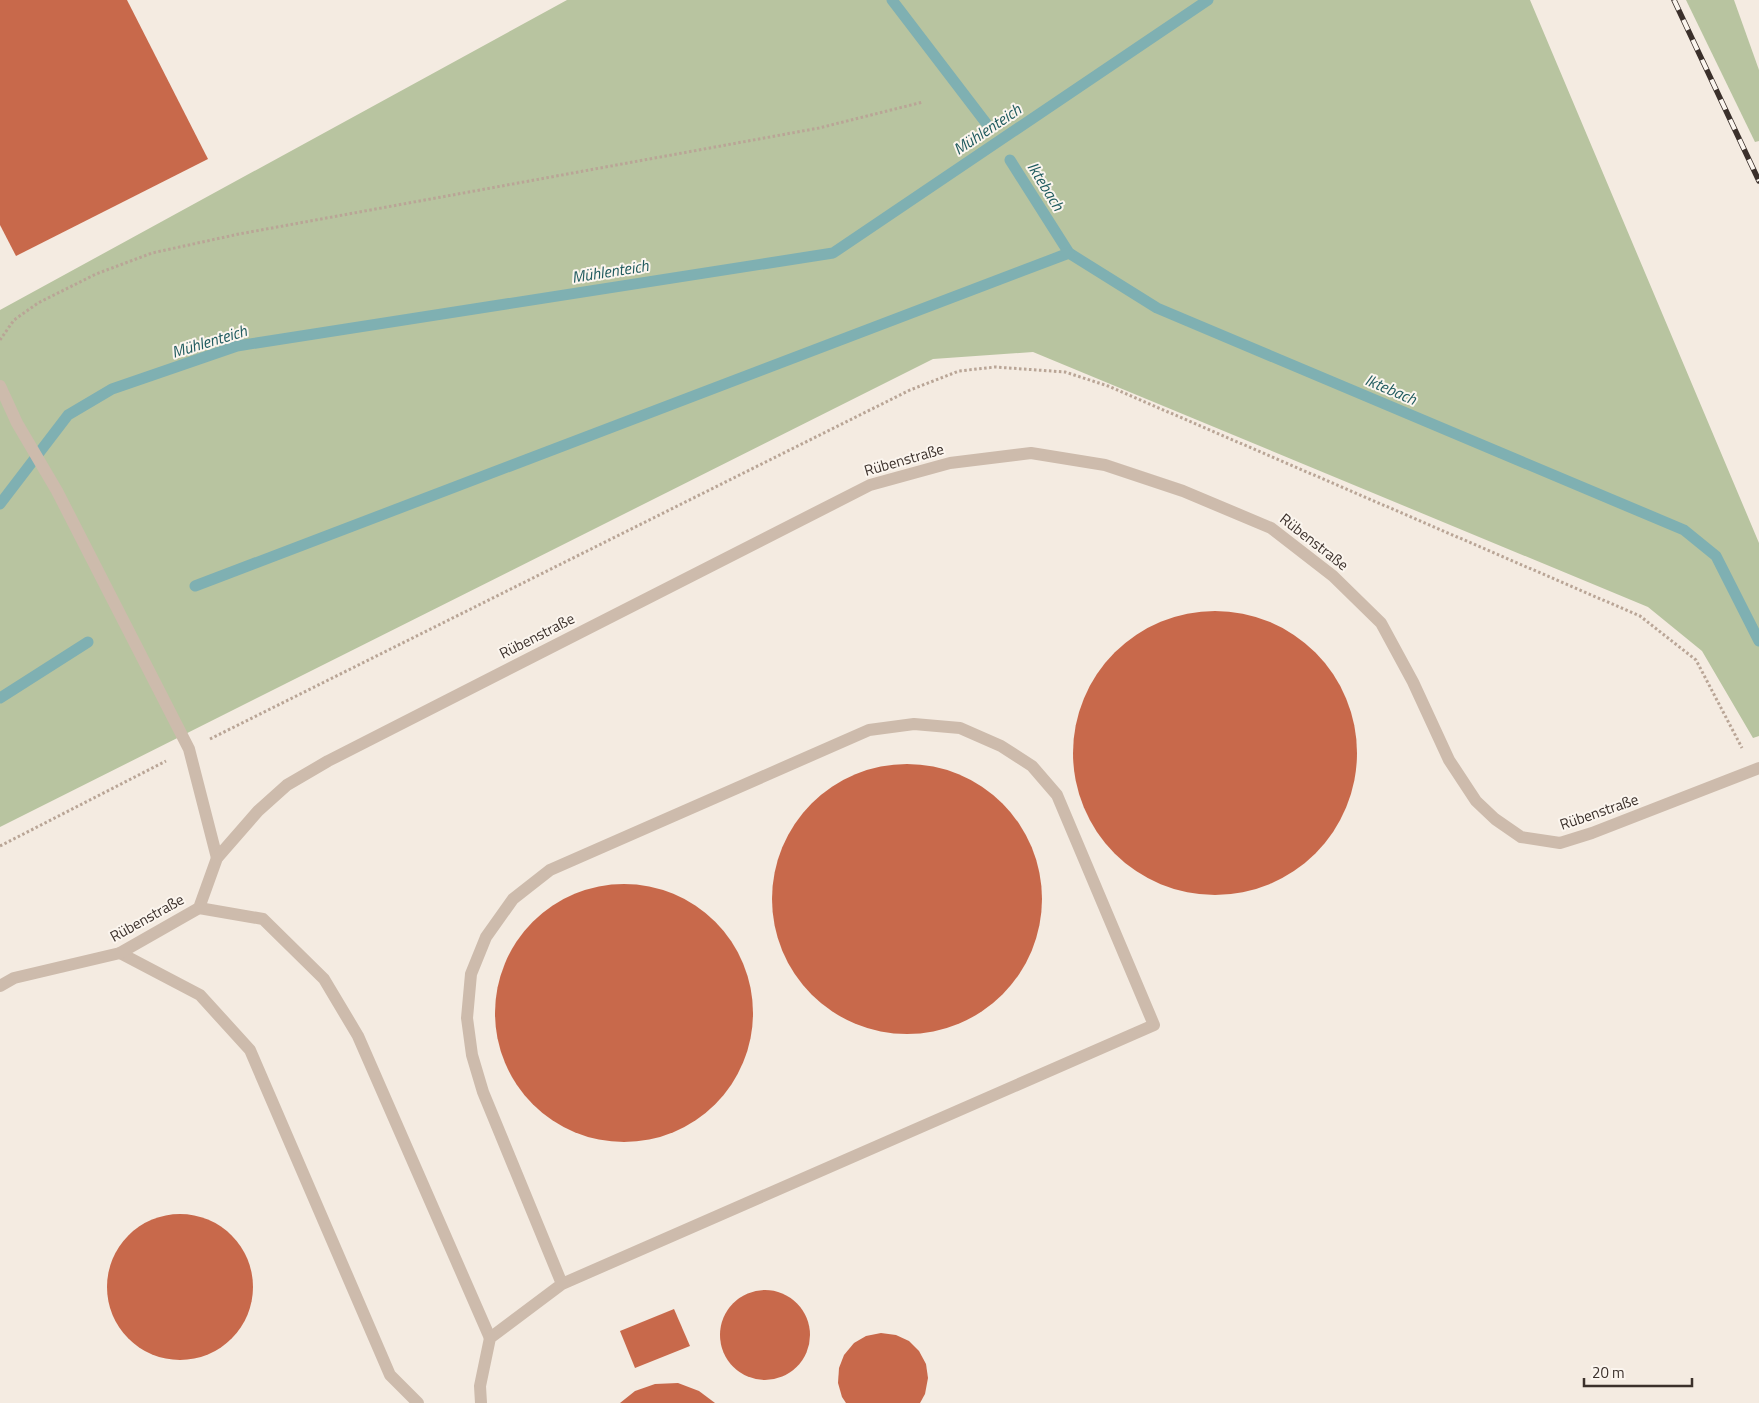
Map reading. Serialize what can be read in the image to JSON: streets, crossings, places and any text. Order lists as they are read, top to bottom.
{
  "streets": {
    "street": ["Rübenstraße"]
  },
  "water": ["Mühlenteich", "Iktebach"],
  "scale_bar": "20 m"
}
